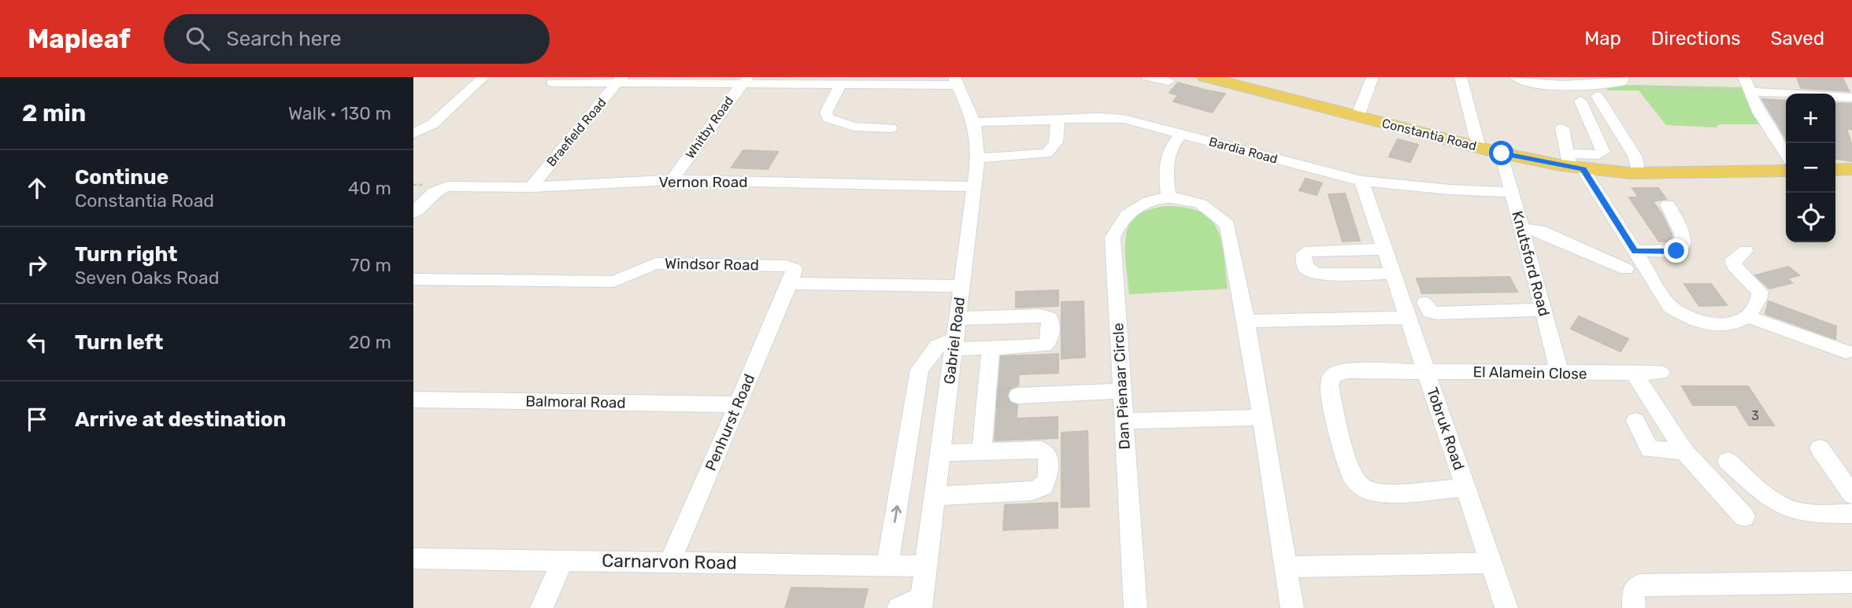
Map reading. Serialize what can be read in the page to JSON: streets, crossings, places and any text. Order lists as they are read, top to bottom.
{
  "streets": {
    "main road": ["Constantia Road"],
    "street": [
      "Whitby Road",
      "Braefield Road",
      "Bardia Road",
      "Vernon Road",
      "Knutsford Road",
      "Windsor Road",
      "Gabriel Road",
      "El Alamein Close",
      "Dan Pienaar Circle",
      "Balmoral Road",
      "Penhurst Road",
      "Tobruk Road",
      "Carnarvon Road"
    ]
  },
  "crossings": [
    ["Whitby Road", "Vernon Road"],
    ["Braefield Road", "Vernon Road"],
    ["Constantia Road", "Knutsford Road"],
    ["Bardia Road", "Knutsford Road"],
    ["Bardia Road", "Gabriel Road"],
    ["Bardia Road", "Tobruk Road"],
    ["Vernon Road", "Gabriel Road"],
    ["Knutsford Road", "El Alamein Close"],
    ["Windsor Road", "Penhurst Road"],
    ["Gabriel Road", "Carnarvon Road"],
    ["El Alamein Close", "Tobruk Road"],
    ["Balmoral Road", "Penhurst Road"],
    ["Penhurst Road", "Carnarvon Road"]
  ],
  "house_numbers": ["3"],
  "page": {
    "header": "Mapleaf",
    "search": "Search here",
    "nav": ["Map", "Directions", "Saved"],
    "heading": ["2 min", "Walk · 130 m"],
    "map_buttons": ["+", "−"],
    "list": [
      ["Continue", "Constantia Road", "40 m"],
      ["Turn right", "Seven Oaks Road", "70 m"],
      ["Turn left", "20 m"],
      "Arrive at destination"
    ]
  }
}
